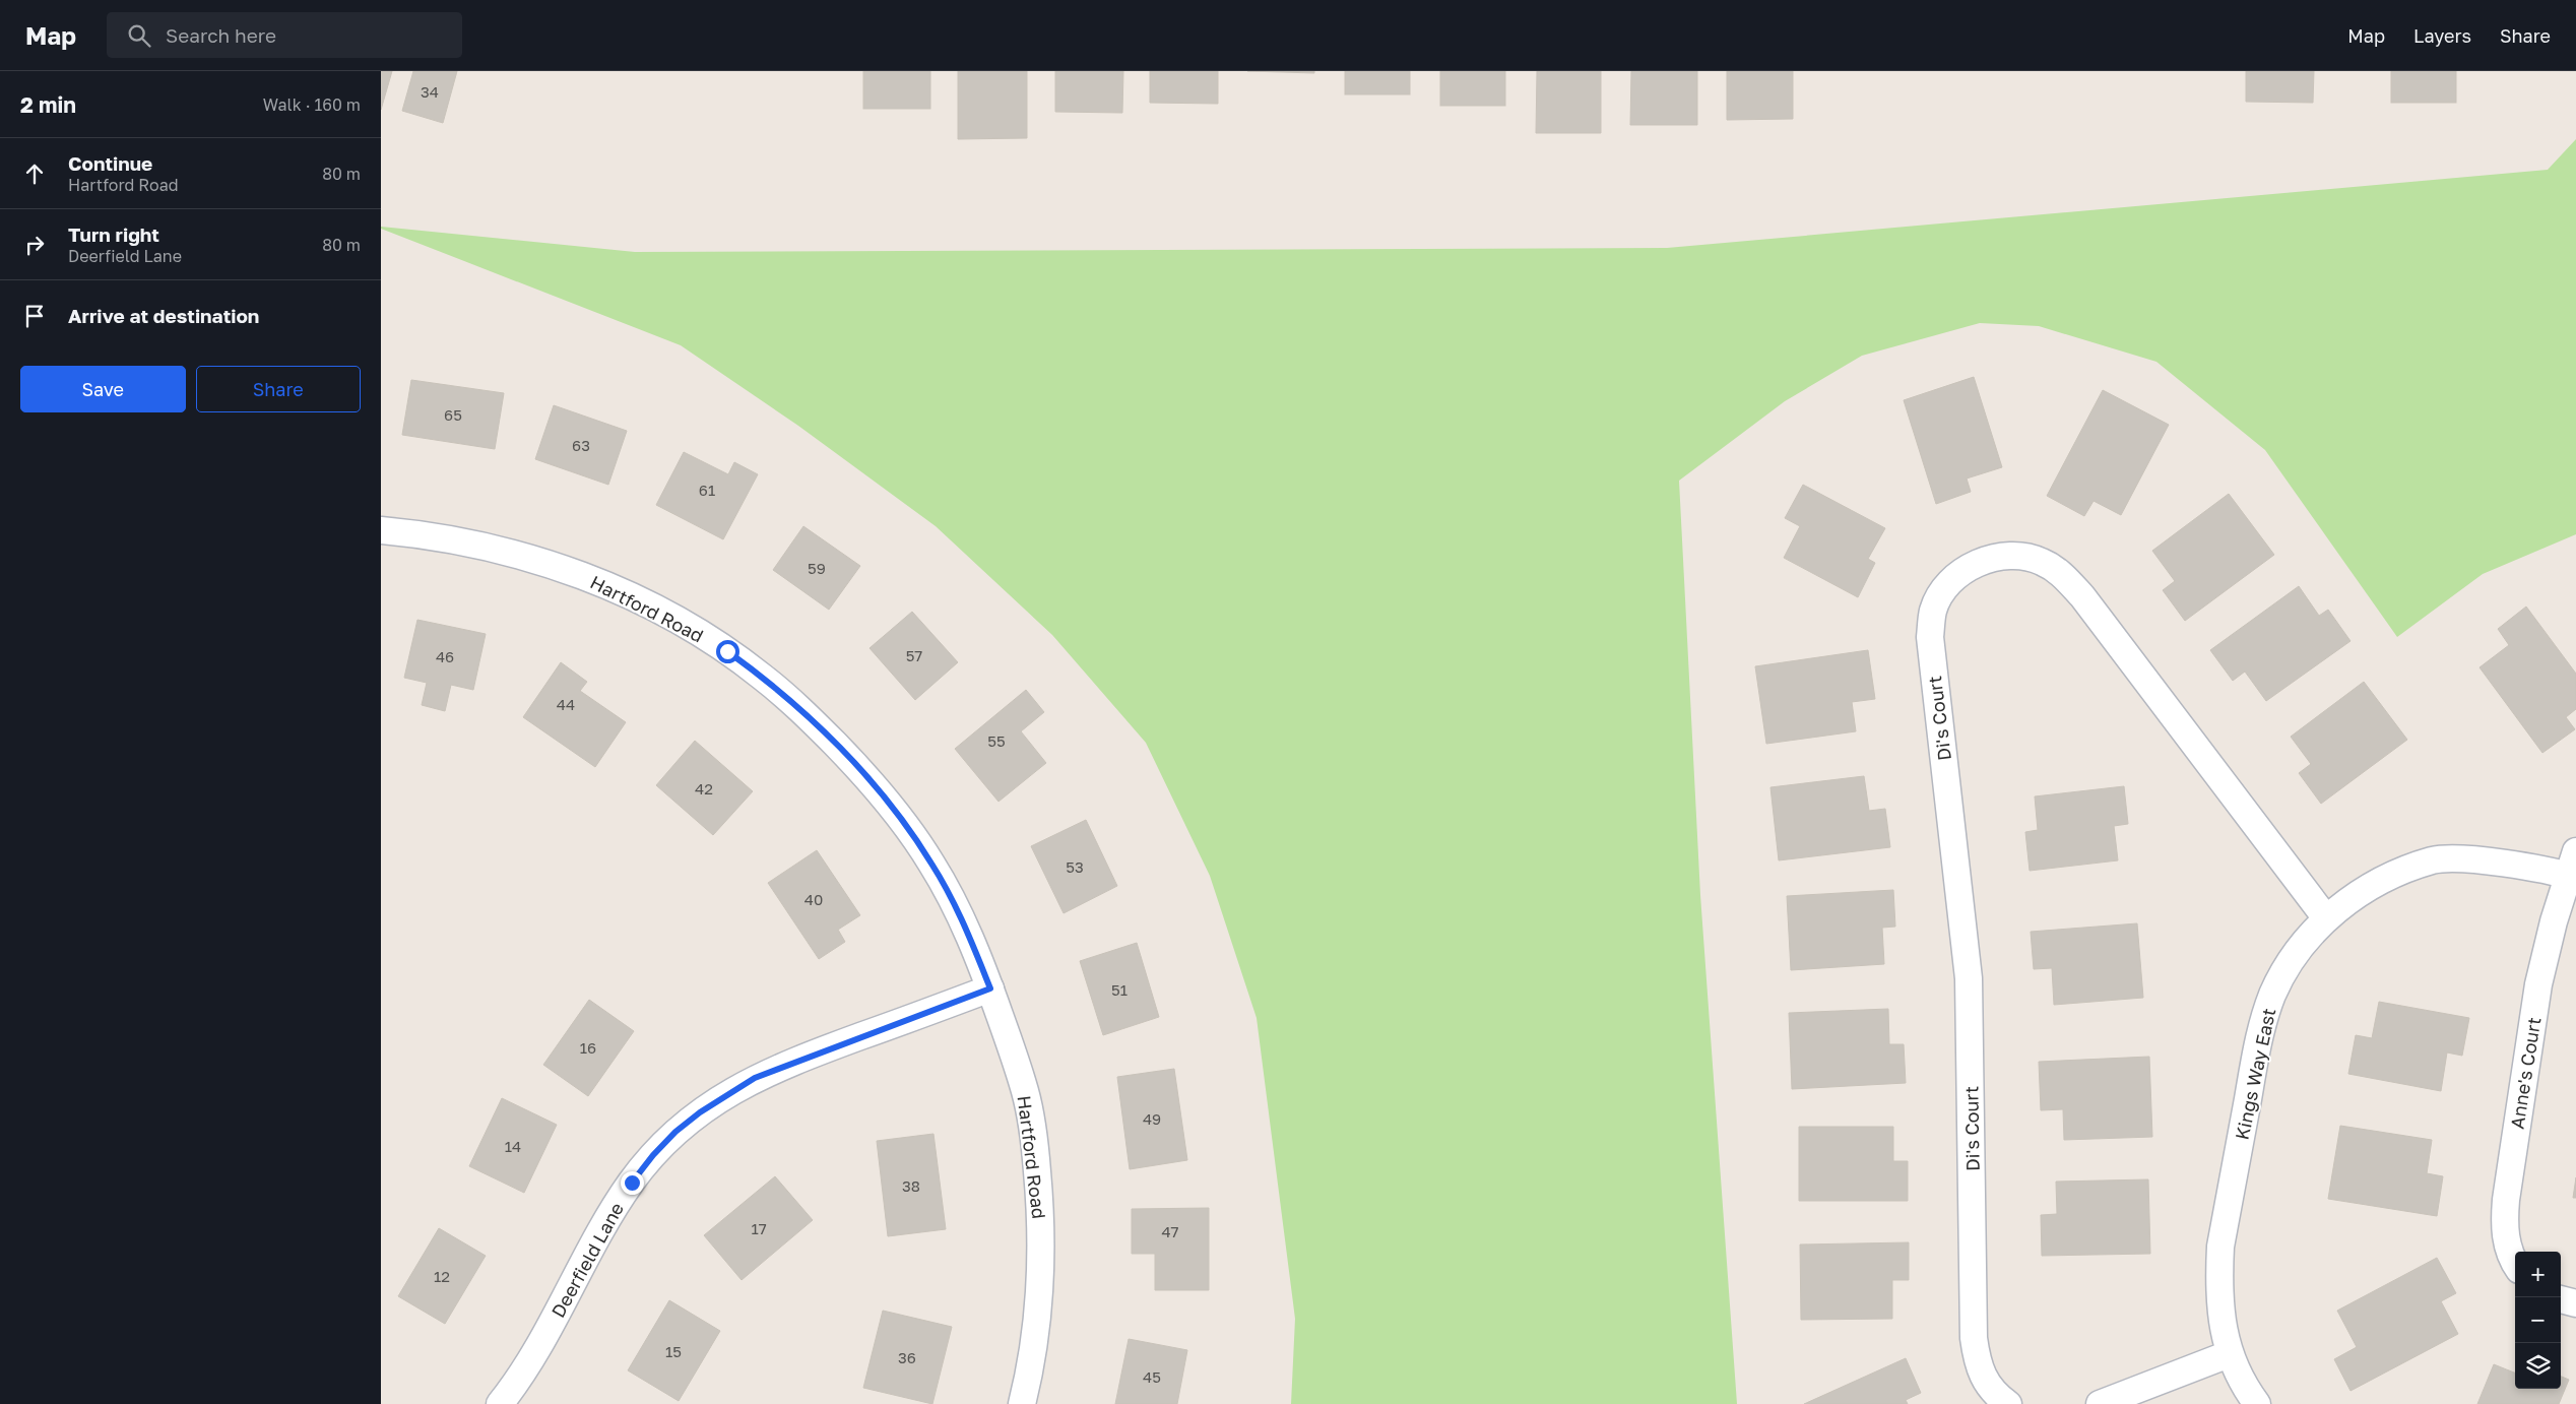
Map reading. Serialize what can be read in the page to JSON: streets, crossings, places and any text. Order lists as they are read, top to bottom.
{
  "streets": {
    "street": [
      "Hartford Road",
      "Di's Court",
      "Anne's Court",
      "Kings Way East",
      "Deerfield Lane"
    ]
  },
  "crossings": [
    ["Hartford Road", "Deerfield Lane"],
    ["Di's Court", "Kings Way East"],
    ["Anne's Court", "Kings Way East"]
  ],
  "house_numbers": [
    "34",
    "65",
    "63",
    "61",
    "59",
    "57",
    "46",
    "44",
    "55",
    "42",
    "53",
    "40",
    "51",
    "16",
    "49",
    "14",
    "38",
    "17",
    "47",
    "12",
    "15",
    "36",
    "45"
  ],
  "page": {
    "header": "Map",
    "search": "Search here",
    "nav": ["Map", "Layers", "Share"],
    "heading": ["2 min", "Walk · 160 m"],
    "list": [
      ["Continue", "Hartford Road", "80 m"],
      ["Turn right", "Deerfield Lane", "80 m"],
      "Arrive at destination"
    ],
    "buttons": ["Save", "Share"],
    "map_buttons": ["+", "−"]
  }
}
